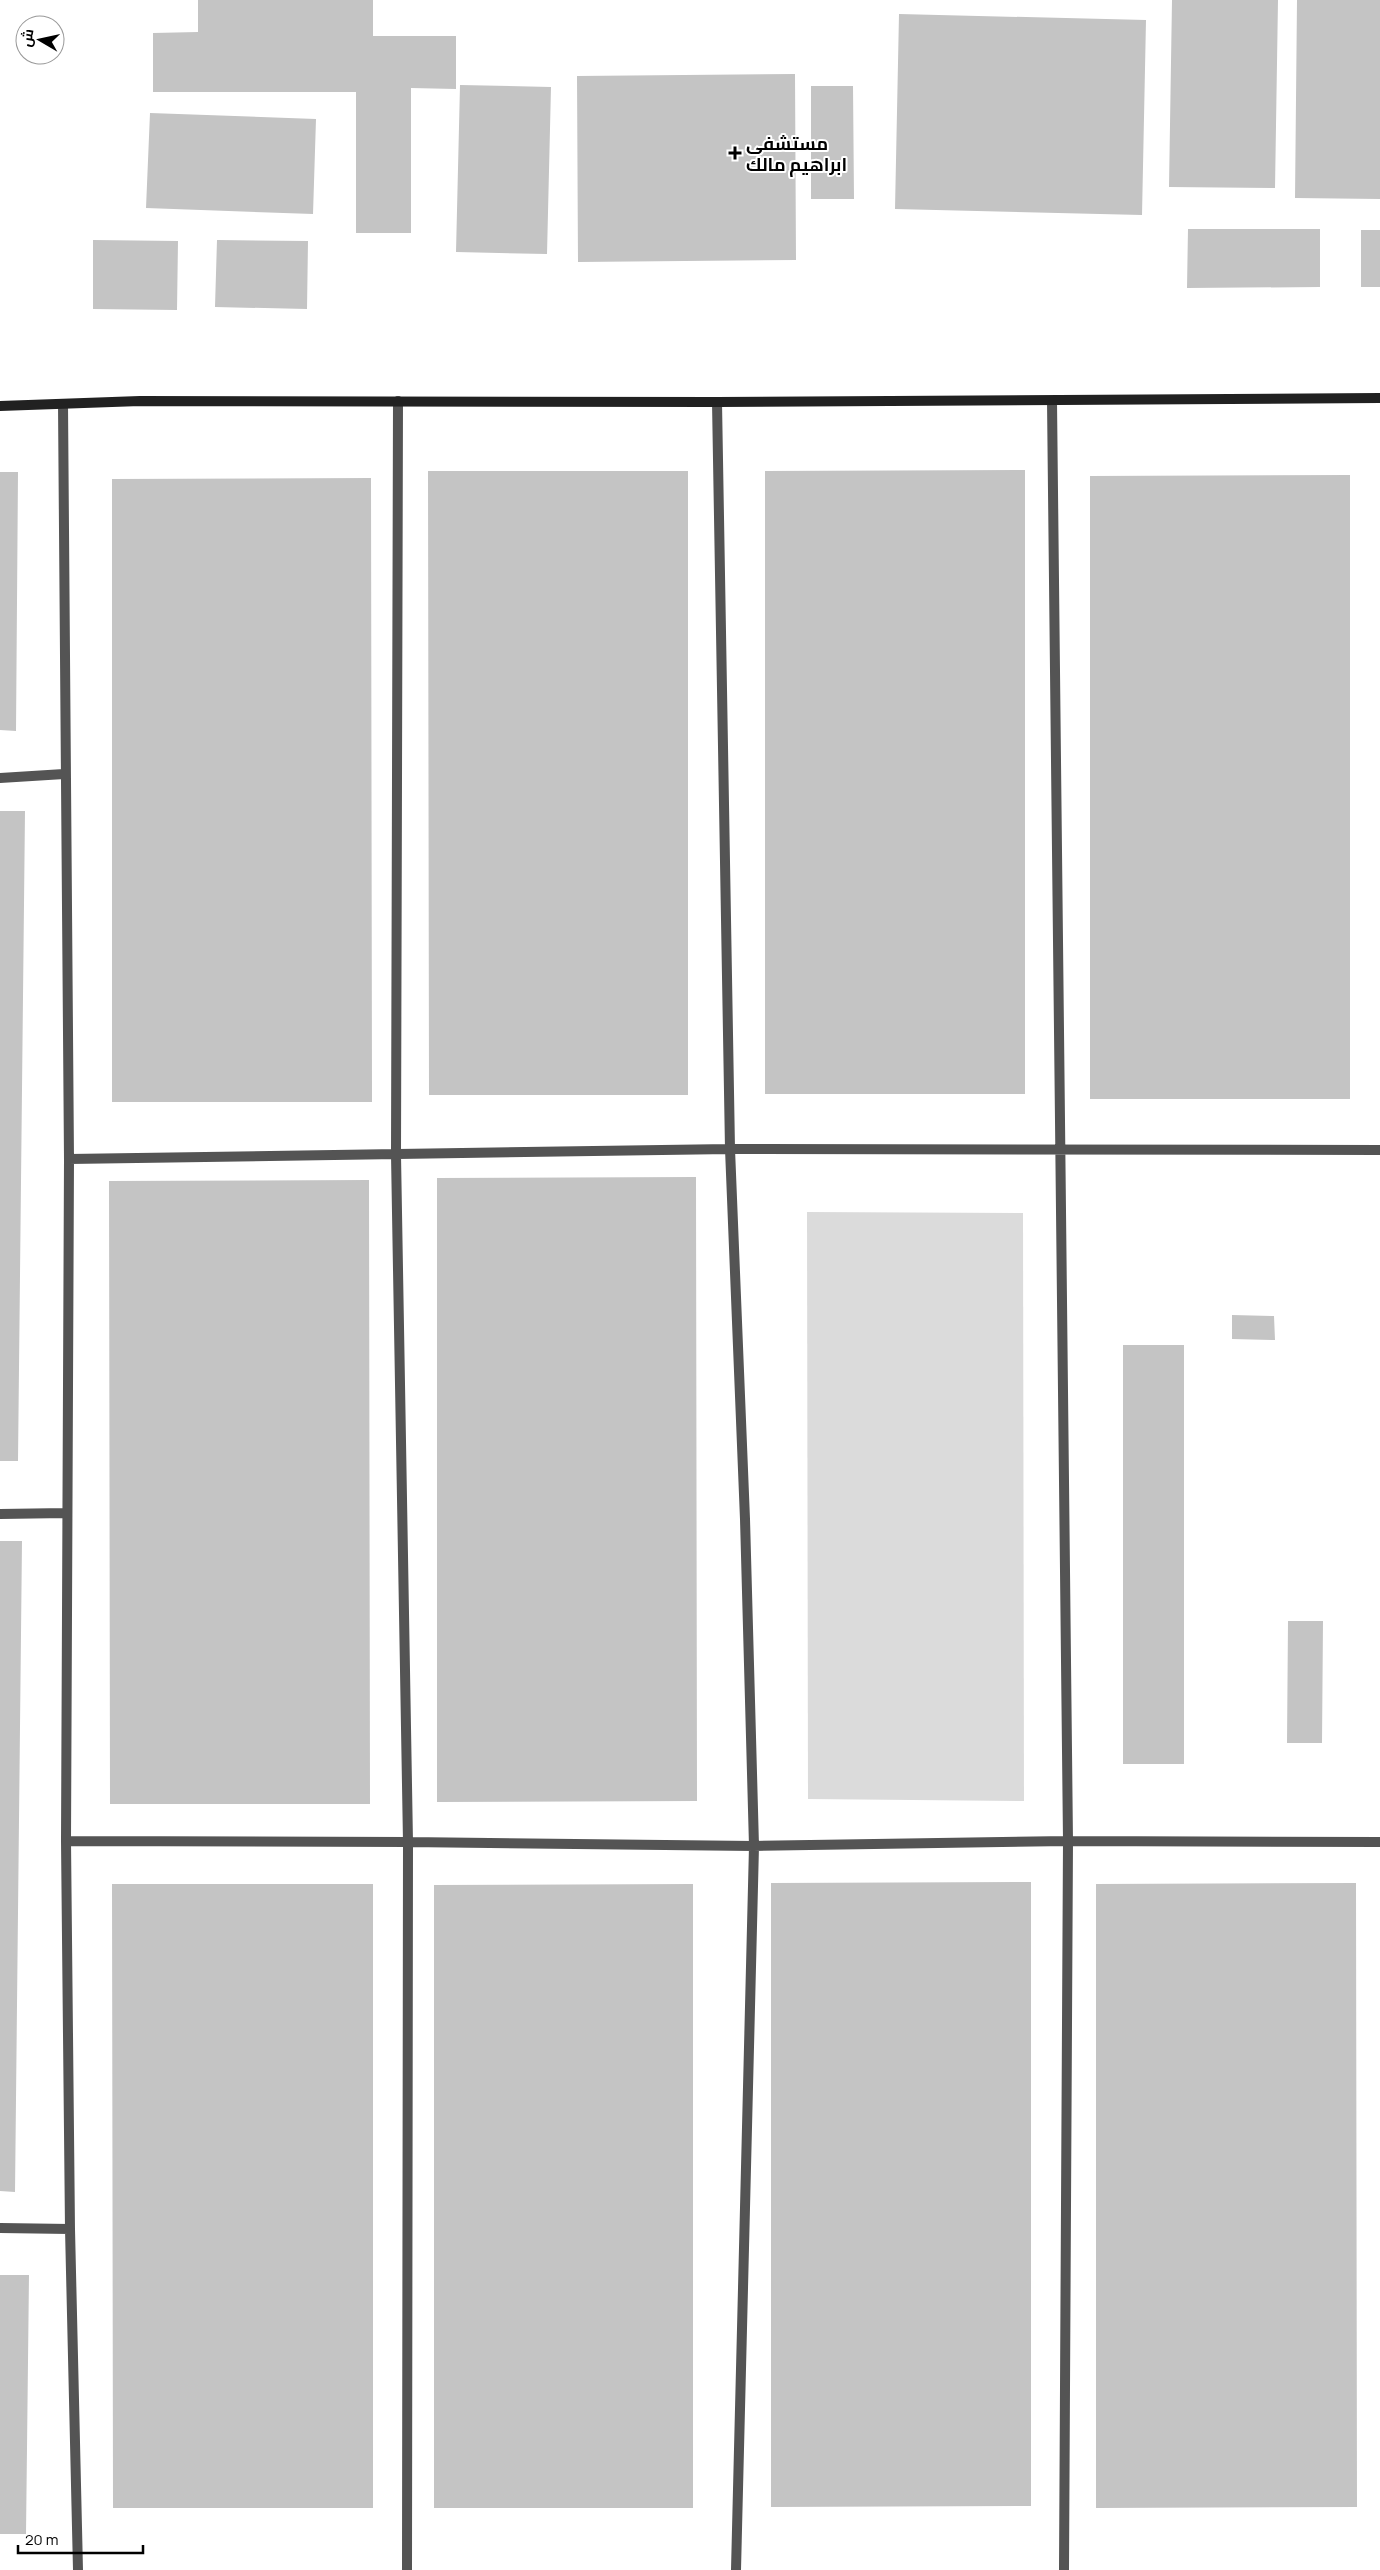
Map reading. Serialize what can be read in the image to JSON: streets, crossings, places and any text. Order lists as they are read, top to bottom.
{
  "places": {
    "health": ["مستشفى ابراهيم مالك"]
  },
  "scale_bar": "20 m",
  "north": "left"
}
